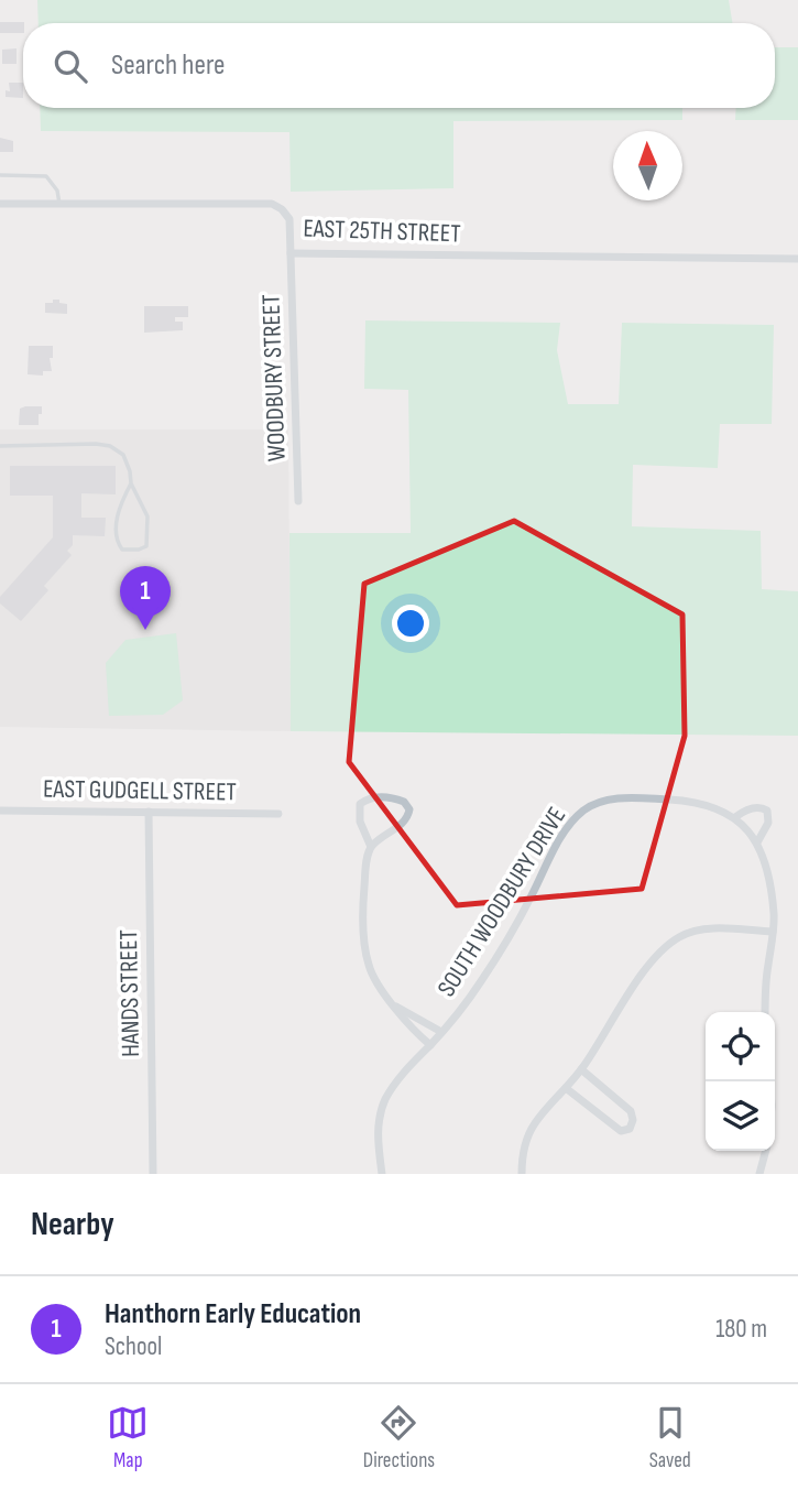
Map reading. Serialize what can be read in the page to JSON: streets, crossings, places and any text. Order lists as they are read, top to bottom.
{
  "streets": {
    "street": [
      "EAST 25TH STREET",
      "WOODBURY STREET",
      "EAST GUDGELL STREET",
      "SOUTH WOODBURY DRIVE",
      "HANDS STREET"
    ]
  },
  "crossings": [
    ["EAST 25TH STREET", "WOODBURY STREET"],
    ["EAST GUDGELL STREET", "HANDS STREET"]
  ],
  "north": "top",
  "page": {
    "search": "Search here",
    "pins": "1",
    "heading": "Nearby",
    "list": [
      {
        "mark": "1",
        "name": "Hanthorn Early Education",
        "note": "School",
        "value": "180 m"
      }
    ],
    "nav": ["Map", "Directions", "Saved"]
  }
}
